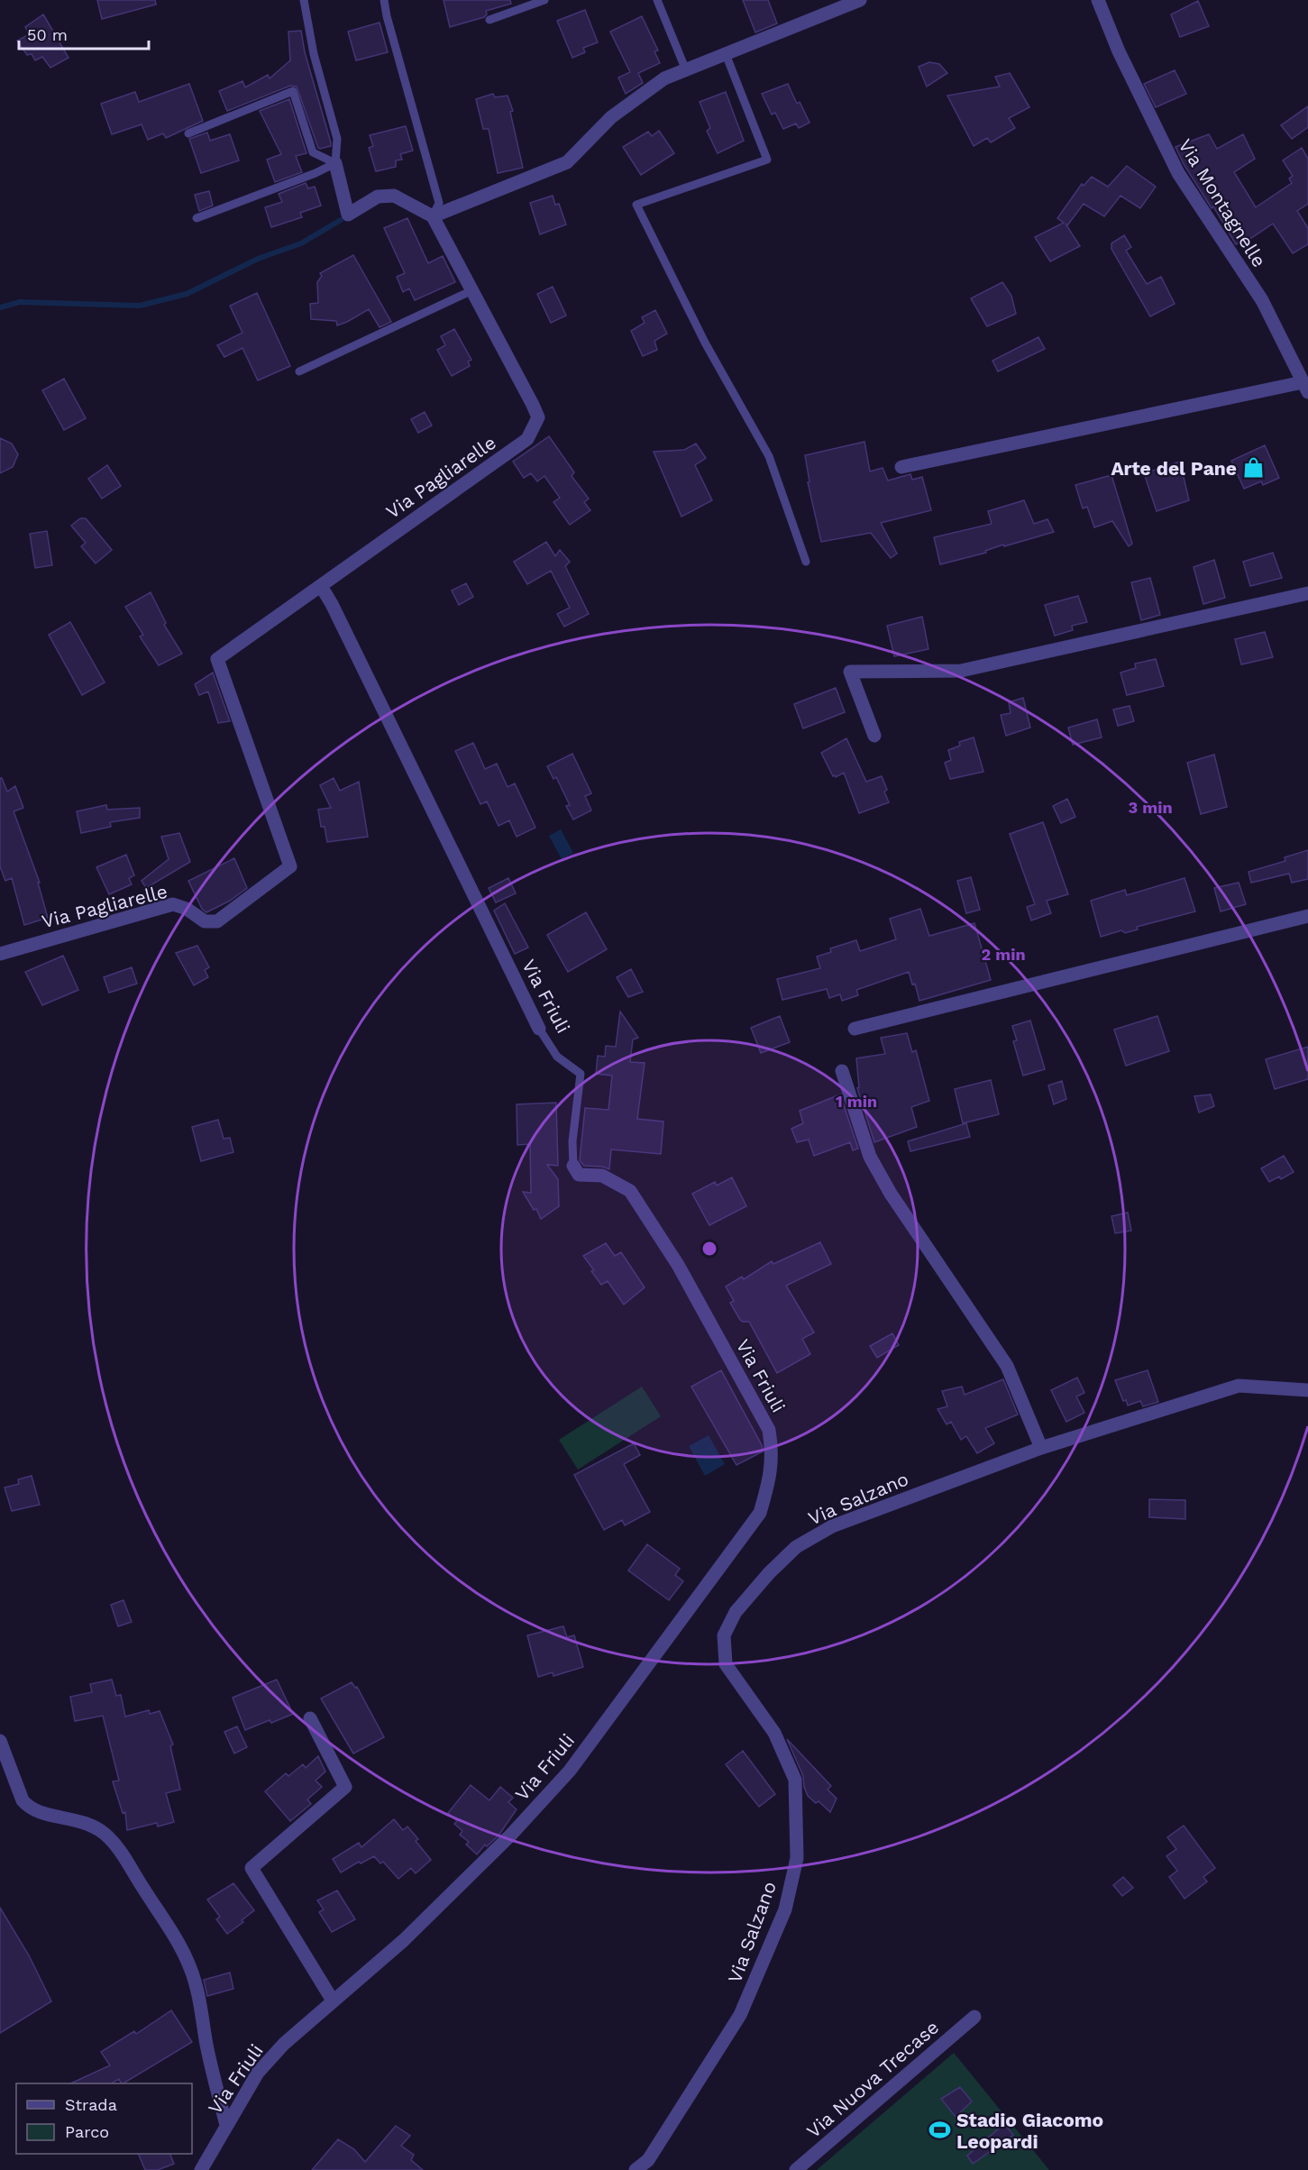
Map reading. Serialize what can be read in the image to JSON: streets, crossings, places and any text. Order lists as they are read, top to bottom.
{
  "streets": {
    "street": [
      "Via Montagnelle",
      "Via Pagliarelle",
      "Via Friuli",
      "Via Salzano",
      "Via Nuova Trecase"
    ]
  },
  "crossings": [
    ["Via Pagliarelle", "Via Friuli"]
  ],
  "places": {
    "shop": ["Arte del Pane"],
    "sports": ["Stadio Giacomo Leopardi"]
  },
  "legend": ["Strada", "Parco"],
  "scale_bar": "50 m",
  "rings": ["3 min", "2 min", "1 min"]
}
